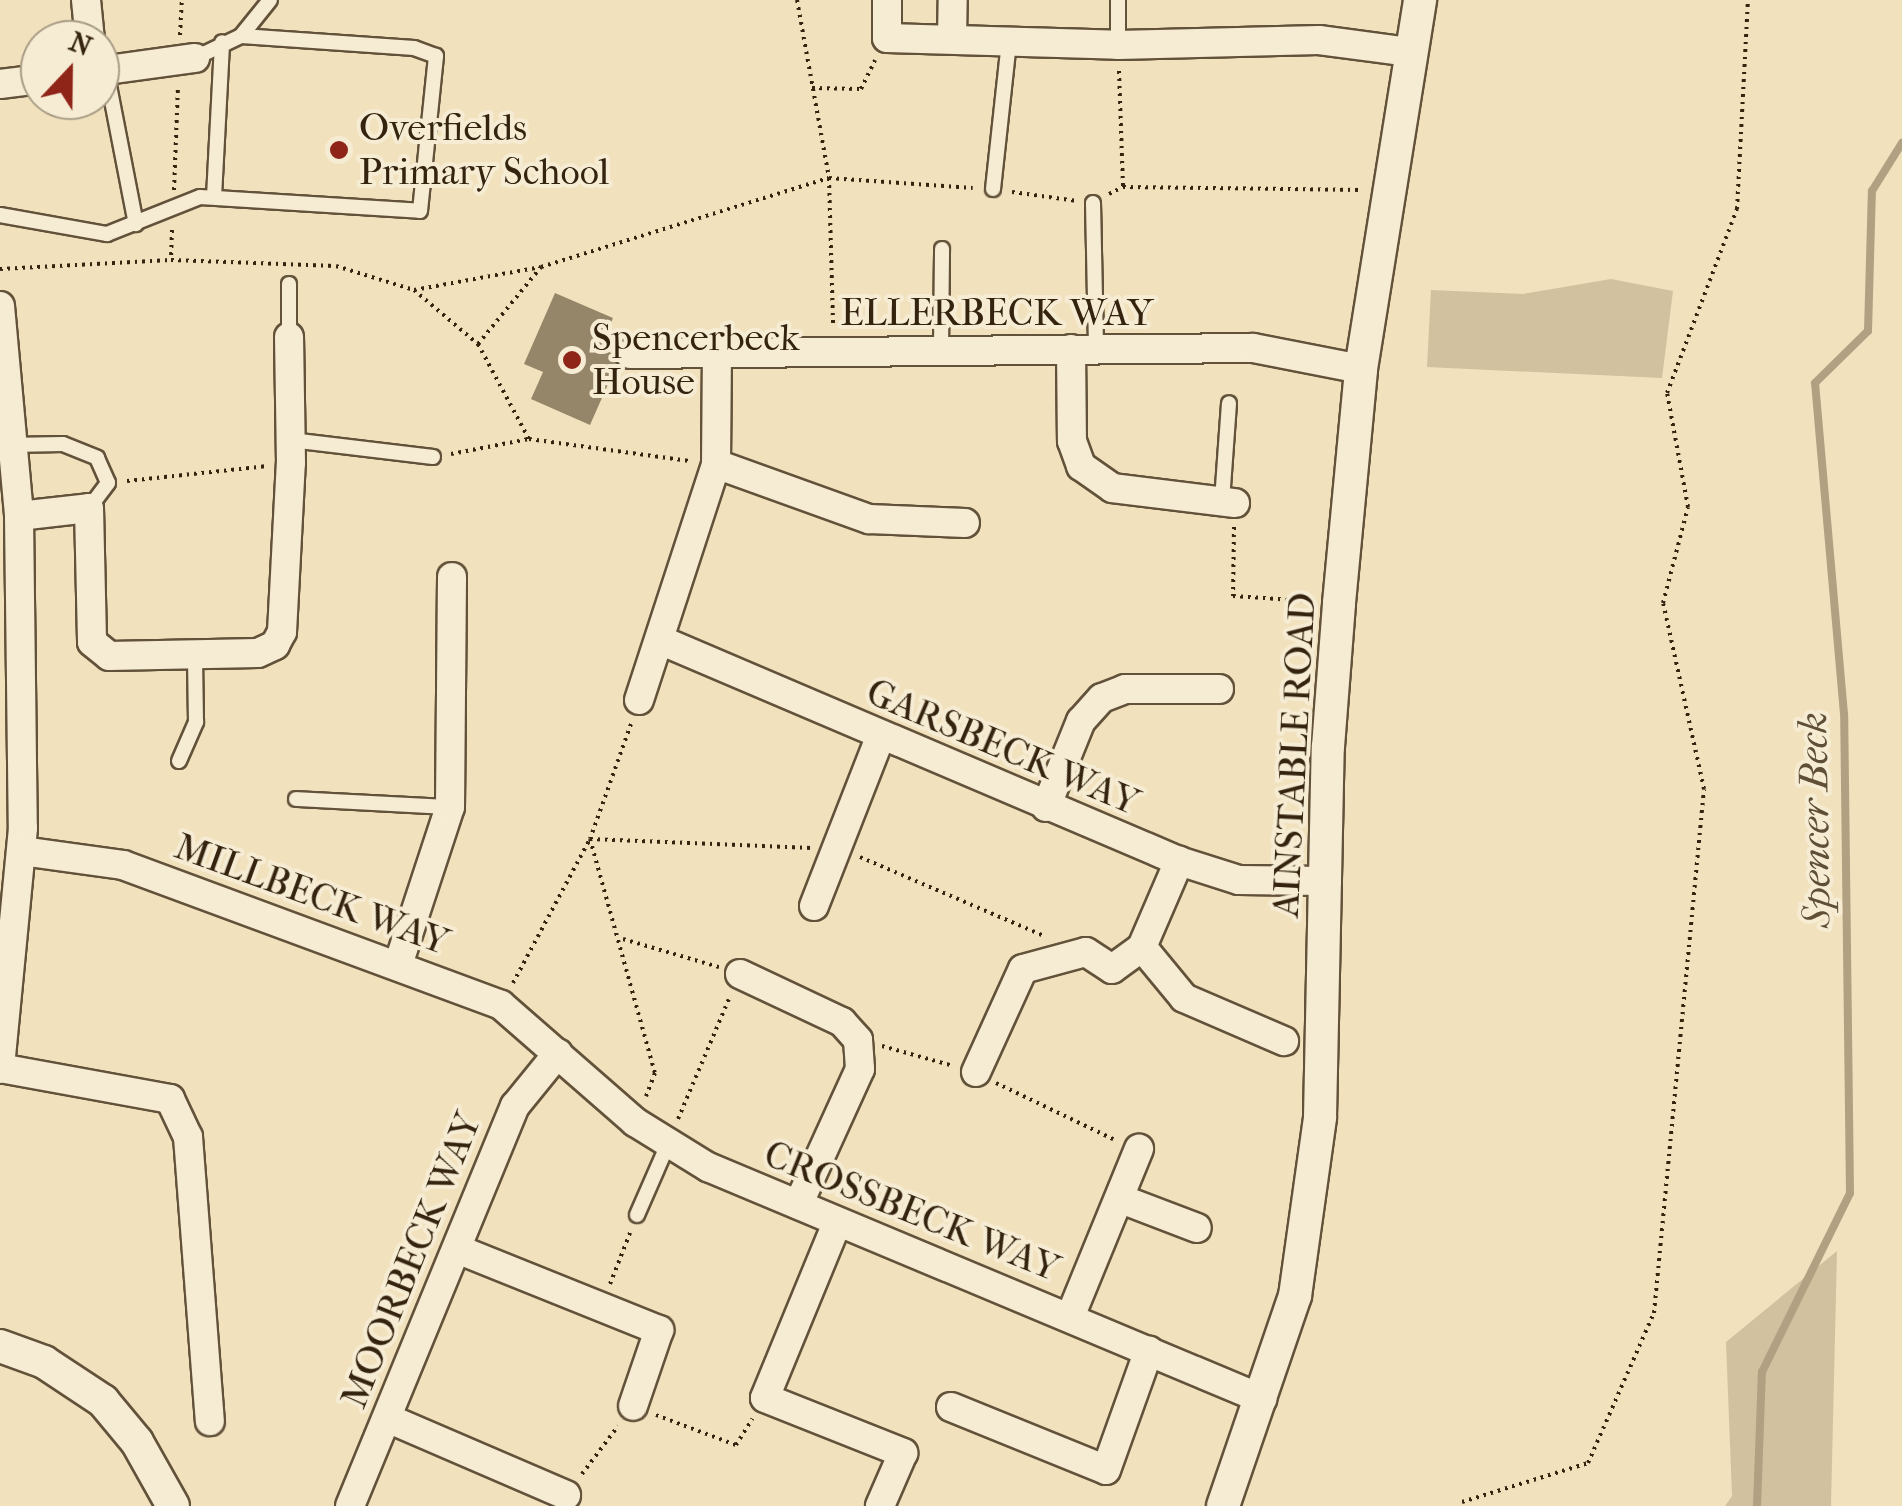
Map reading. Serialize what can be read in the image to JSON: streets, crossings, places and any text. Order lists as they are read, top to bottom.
{
  "streets": {
    "street": [
      "ELLERBECK WAY",
      "GARSBECK WAY",
      "AINSTABLE ROAD",
      "MILLBECK WAY",
      "CROSSBECK WAY",
      "MOORBECK WAY"
    ]
  },
  "crossings": [
    ["ELLERBECK WAY", "AINSTABLE ROAD"],
    ["GARSBECK WAY", "AINSTABLE ROAD"],
    ["AINSTABLE ROAD", "CROSSBECK WAY"],
    ["MILLBECK WAY", "CROSSBECK WAY"],
    ["MILLBECK WAY", "MOORBECK WAY"],
    ["CROSSBECK WAY", "MOORBECK WAY"]
  ],
  "water": ["Spencer Beck"],
  "places": ["Overfields Primary School", "Spencerbeck House"],
  "north": "top"
}
